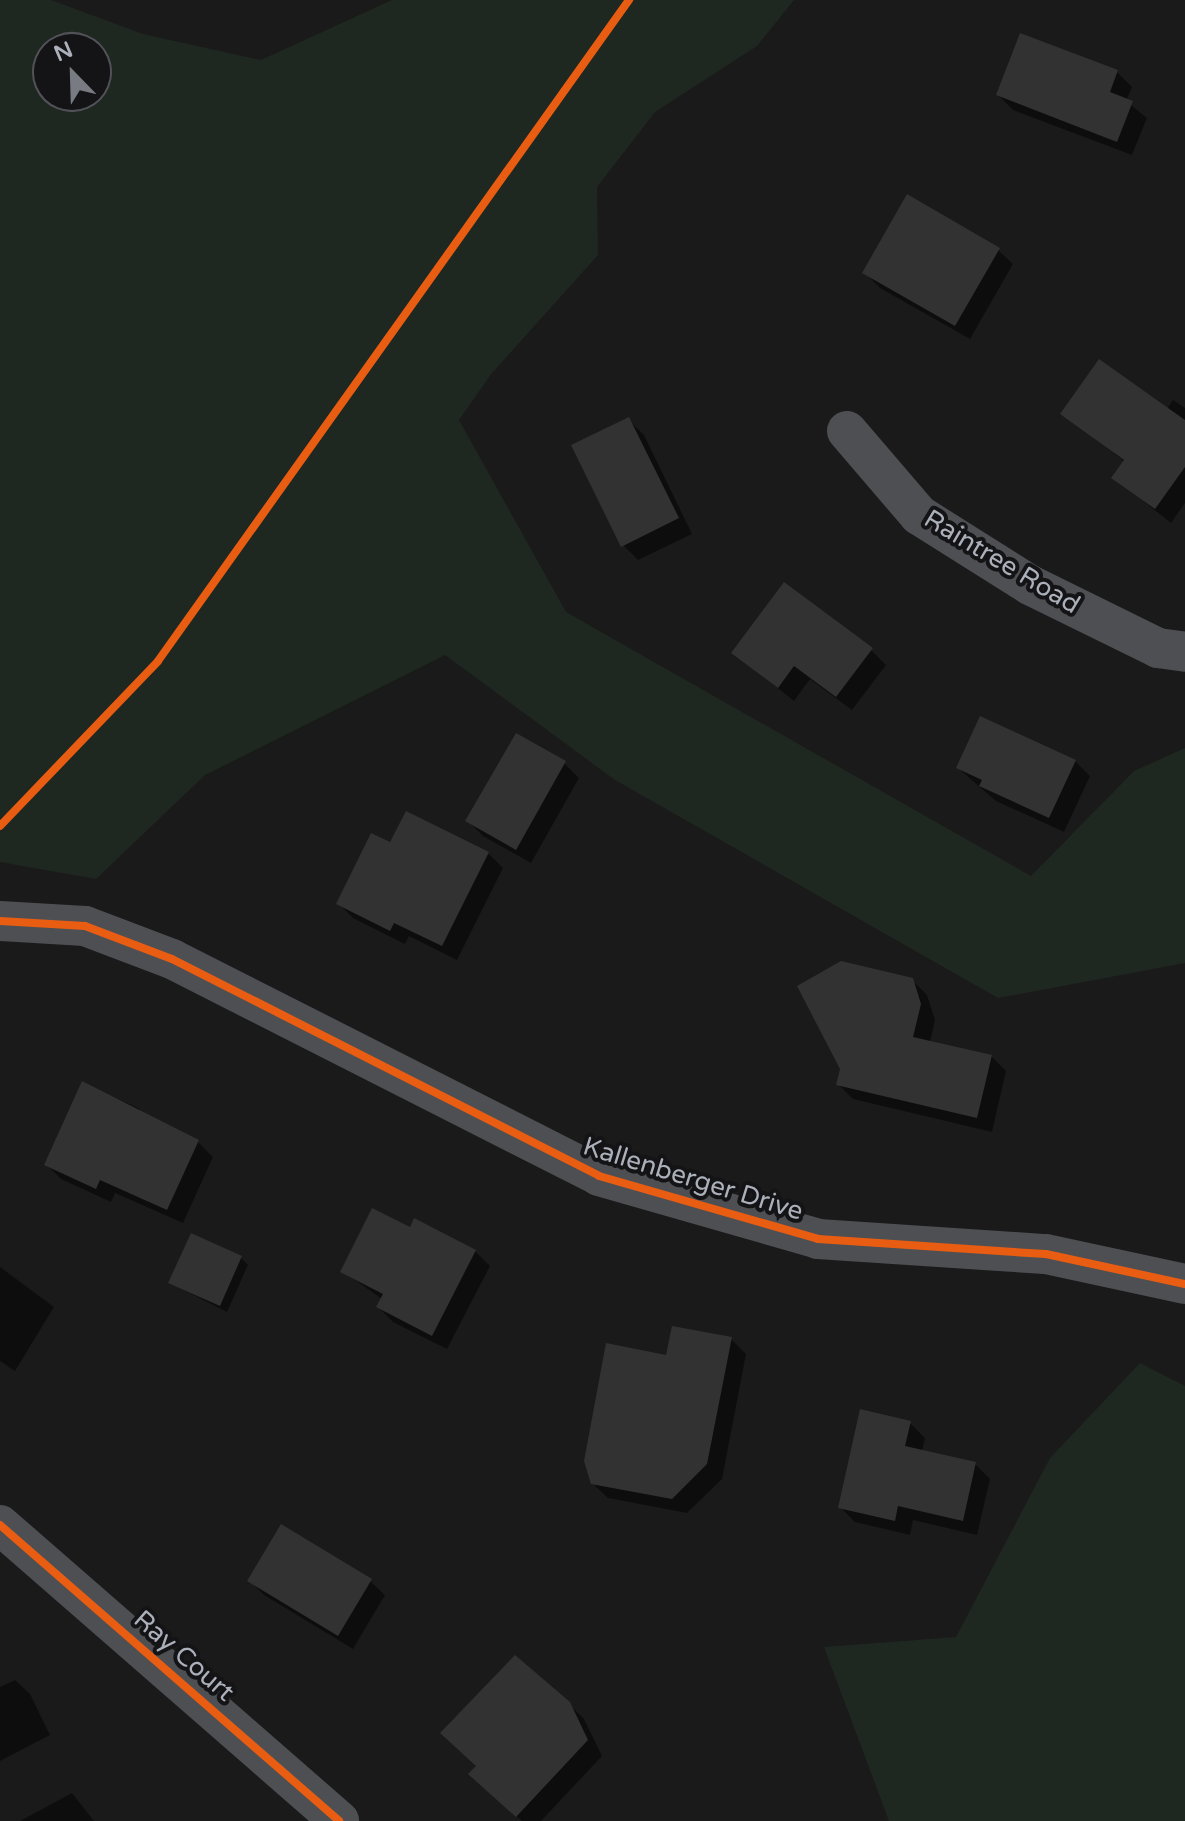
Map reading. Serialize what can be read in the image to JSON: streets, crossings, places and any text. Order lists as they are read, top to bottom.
{
  "streets": {
    "street": ["Raintree Road", "Kallenberger Drive", "Ray Court"]
  },
  "north": "top left"
}
